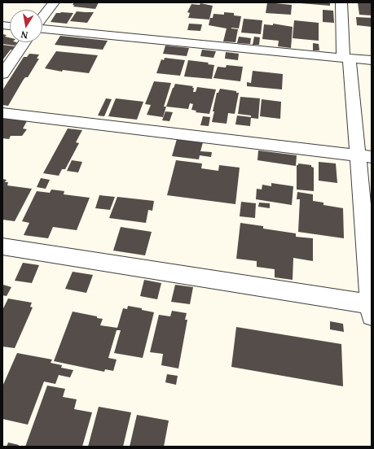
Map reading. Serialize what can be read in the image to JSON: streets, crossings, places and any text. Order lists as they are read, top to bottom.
{
  "north": "bottom"
}
